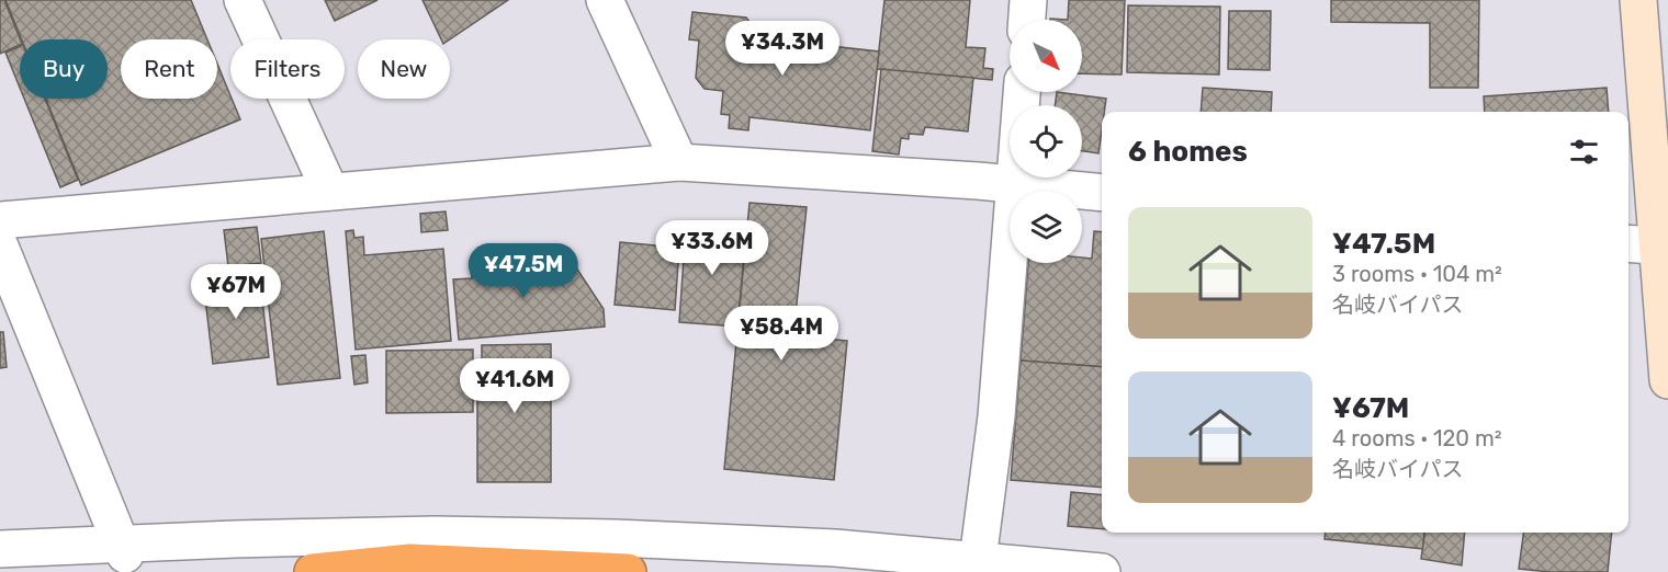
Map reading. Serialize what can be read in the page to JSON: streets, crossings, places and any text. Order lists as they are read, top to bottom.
{
  "north": "bottom right",
  "page": {
    "price": [
      "¥34.3M",
      "¥33.6M",
      "¥47.5M",
      "¥67M",
      "¥58.4M",
      "¥41.6M"
    ],
    "chip": [
      "Buy",
      "Rent",
      "Filters",
      "New"
    ],
    "heading": "6 homes",
    "list": [
      {
        "name": "¥47.5M",
        "note": "3 rooms · 104 m² · 名岐バイパス"
      },
      {
        "name": "¥67M",
        "note": "4 rooms · 120 m² · 名岐バイパス"
      }
    ]
  }
}
